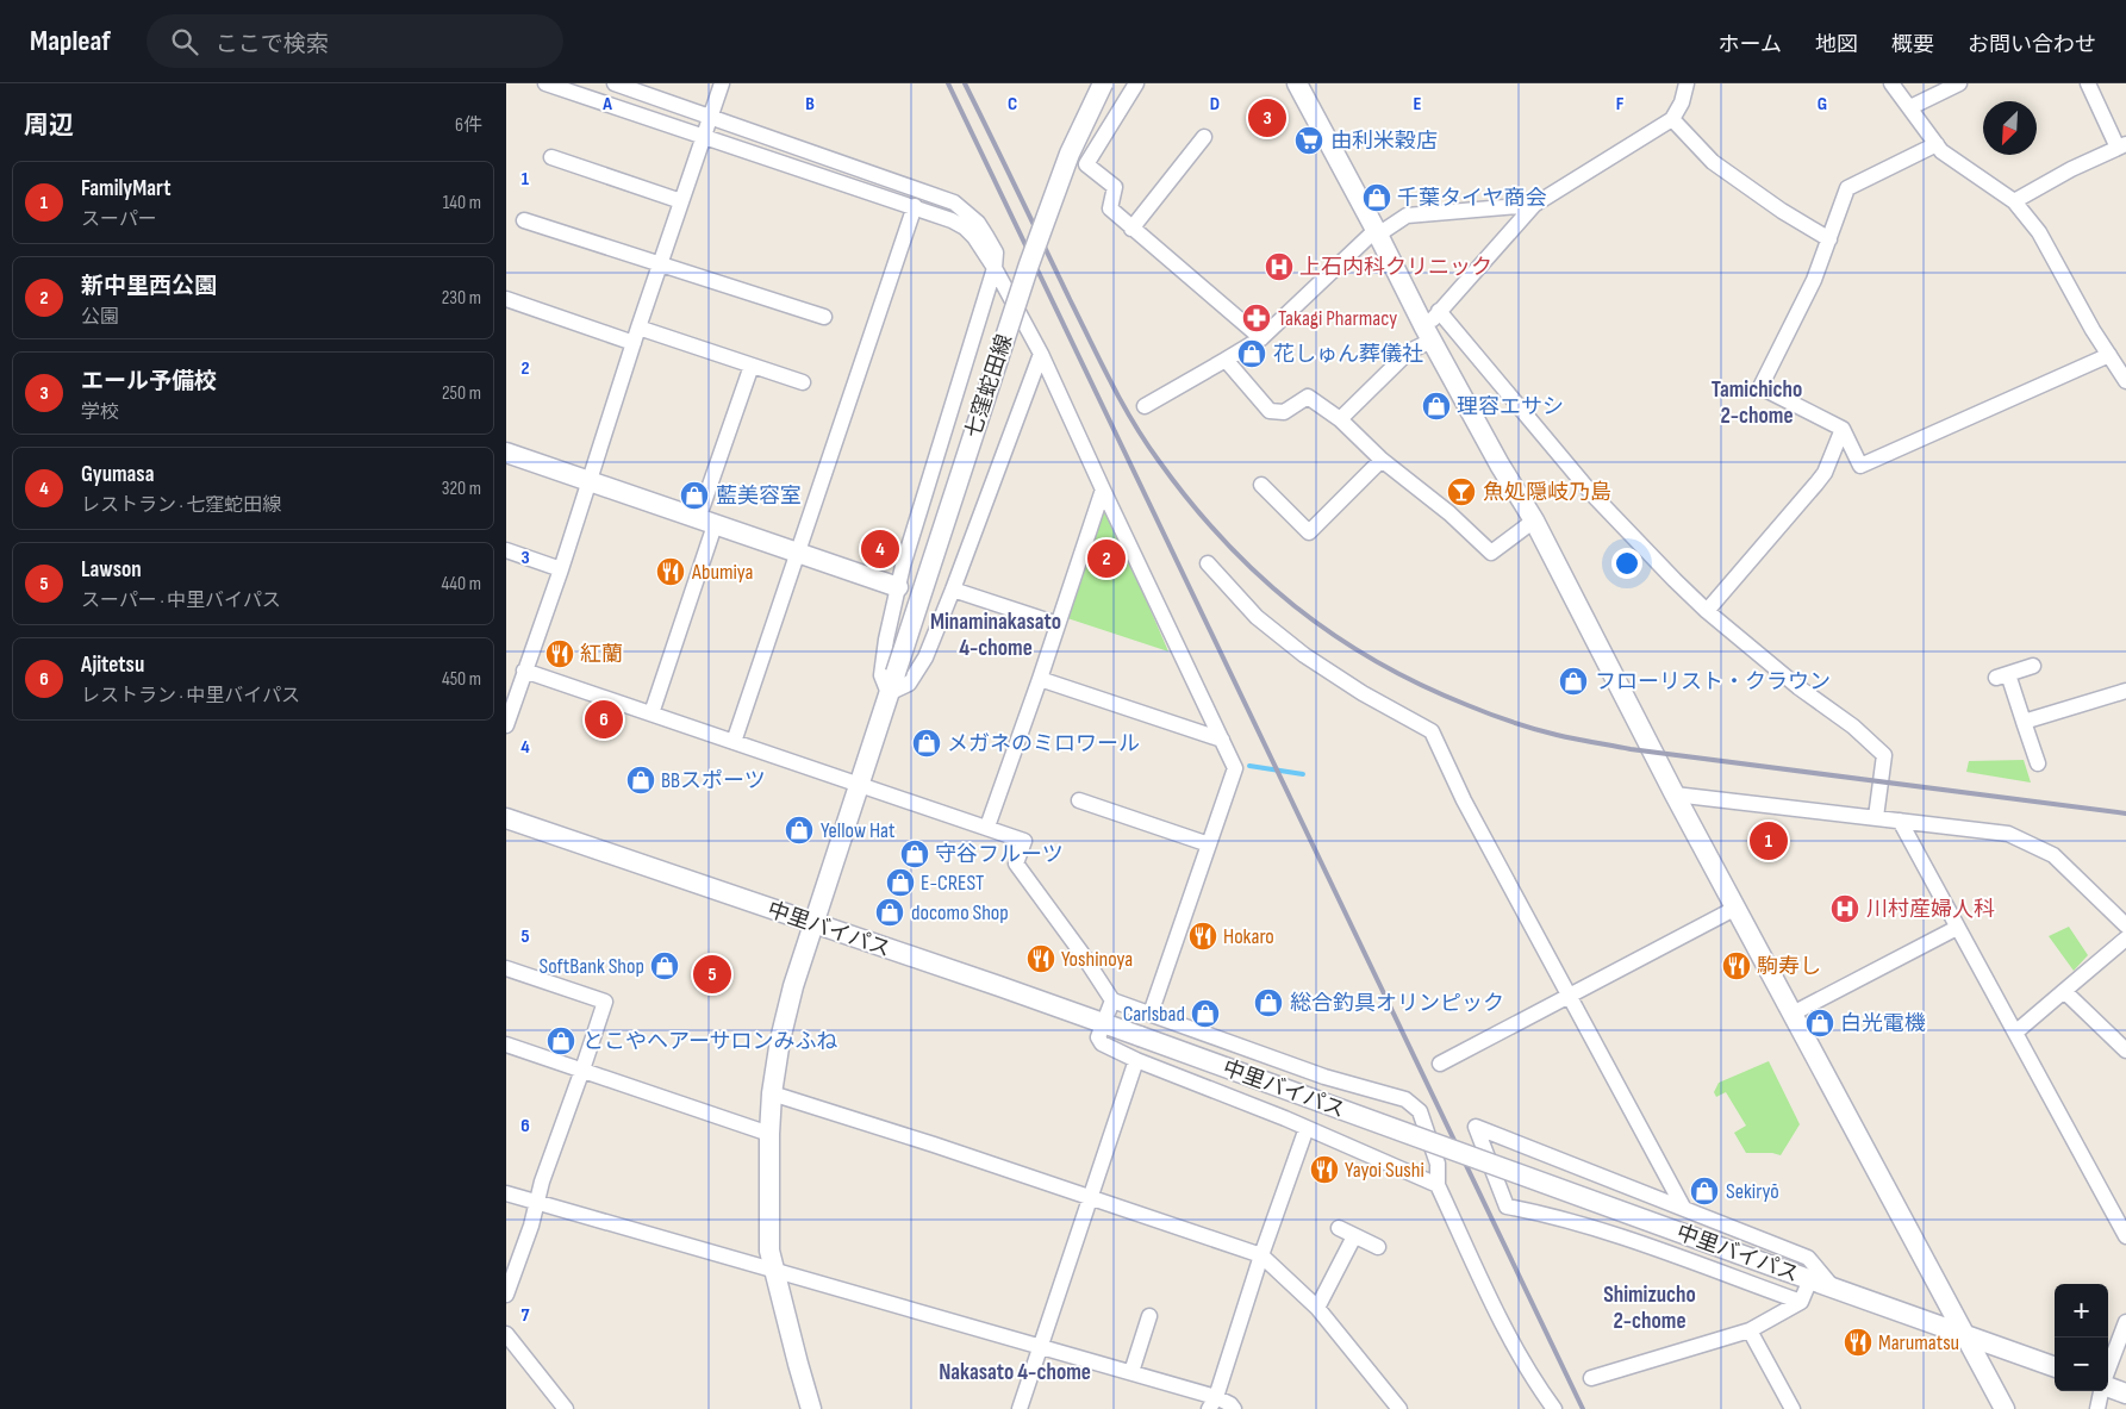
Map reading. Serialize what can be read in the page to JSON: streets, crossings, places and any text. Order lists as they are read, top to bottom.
{
  "streets": {
    "street": ["七窪蛇田線", "中里バイパス"]
  },
  "crossings": [
    ["七窪蛇田線", "中里バイパス"]
  ],
  "districts": [
    "Tamichicho 2-chome",
    "Minaminakasato 4-chome",
    "Shimizucho 2-chome",
    "Nakasato 4-chome"
  ],
  "places": {
    "supermarket": ["由利米穀店"],
    "shop": [
      "千葉タイヤ商会",
      "花しゅん葬儀社",
      "理容エサシ",
      "藍美容室",
      "フローリスト・クラウン",
      "メガネのミロワール",
      "BBスポーツ",
      "Yellow Hat",
      "守谷フルーツ",
      "E-CREST",
      "docomo Shop",
      "SoftBank Shop",
      "総合釣具オリンピック",
      "Carlsbad",
      "白光電機",
      "とこやヘアーサロンみふね",
      "Sekiryō"
    ],
    "hospital": ["上石内科クリニック", "川村産婦人科"],
    "pharmacy": ["Takagi Pharmacy"],
    "bar": ["魚処隠岐乃島"],
    "restaurant": [
      "Abumiya",
      "紅蘭",
      "Hokaro",
      "Yoshinoya",
      "駒寿し",
      "Yayoi Sushi",
      "Marumatsu"
    ]
  },
  "north": "bottom left",
  "page": {
    "header": "Mapleaf",
    "search": "ここで検索",
    "nav": [
      "ホーム",
      "地図",
      "概要",
      "お問い合わせ"
    ],
    "heading": ["周辺", "6件"],
    "pins": [
      "3",
      "4",
      "2",
      "6",
      "1",
      "5"
    ],
    "list": [
      {
        "mark": "1",
        "name": "FamilyMart",
        "note": "スーパー",
        "value": "140 m"
      },
      {
        "mark": "2",
        "name": "新中里西公園",
        "note": "公園",
        "value": "230 m"
      },
      {
        "mark": "3",
        "name": "エール予備校",
        "note": "学校",
        "value": "250 m"
      },
      {
        "mark": "4",
        "name": "Gyumasa",
        "note": "レストラン · 七窪蛇田線",
        "value": "320 m"
      },
      {
        "mark": "5",
        "name": "Lawson",
        "note": "スーパー · 中里バイパス",
        "value": "440 m"
      },
      {
        "mark": "6",
        "name": "Ajitetsu",
        "note": "レストラン · 中里バイパス",
        "value": "450 m"
      }
    ],
    "map_buttons": ["+", "−"]
  },
  "grid": {
    "columns": [
      "A",
      "B",
      "C",
      "D",
      "E",
      "F",
      "G"
    ],
    "rows": [
      "1",
      "2",
      "3",
      "4",
      "5",
      "6",
      "7"
    ]
  }
}
